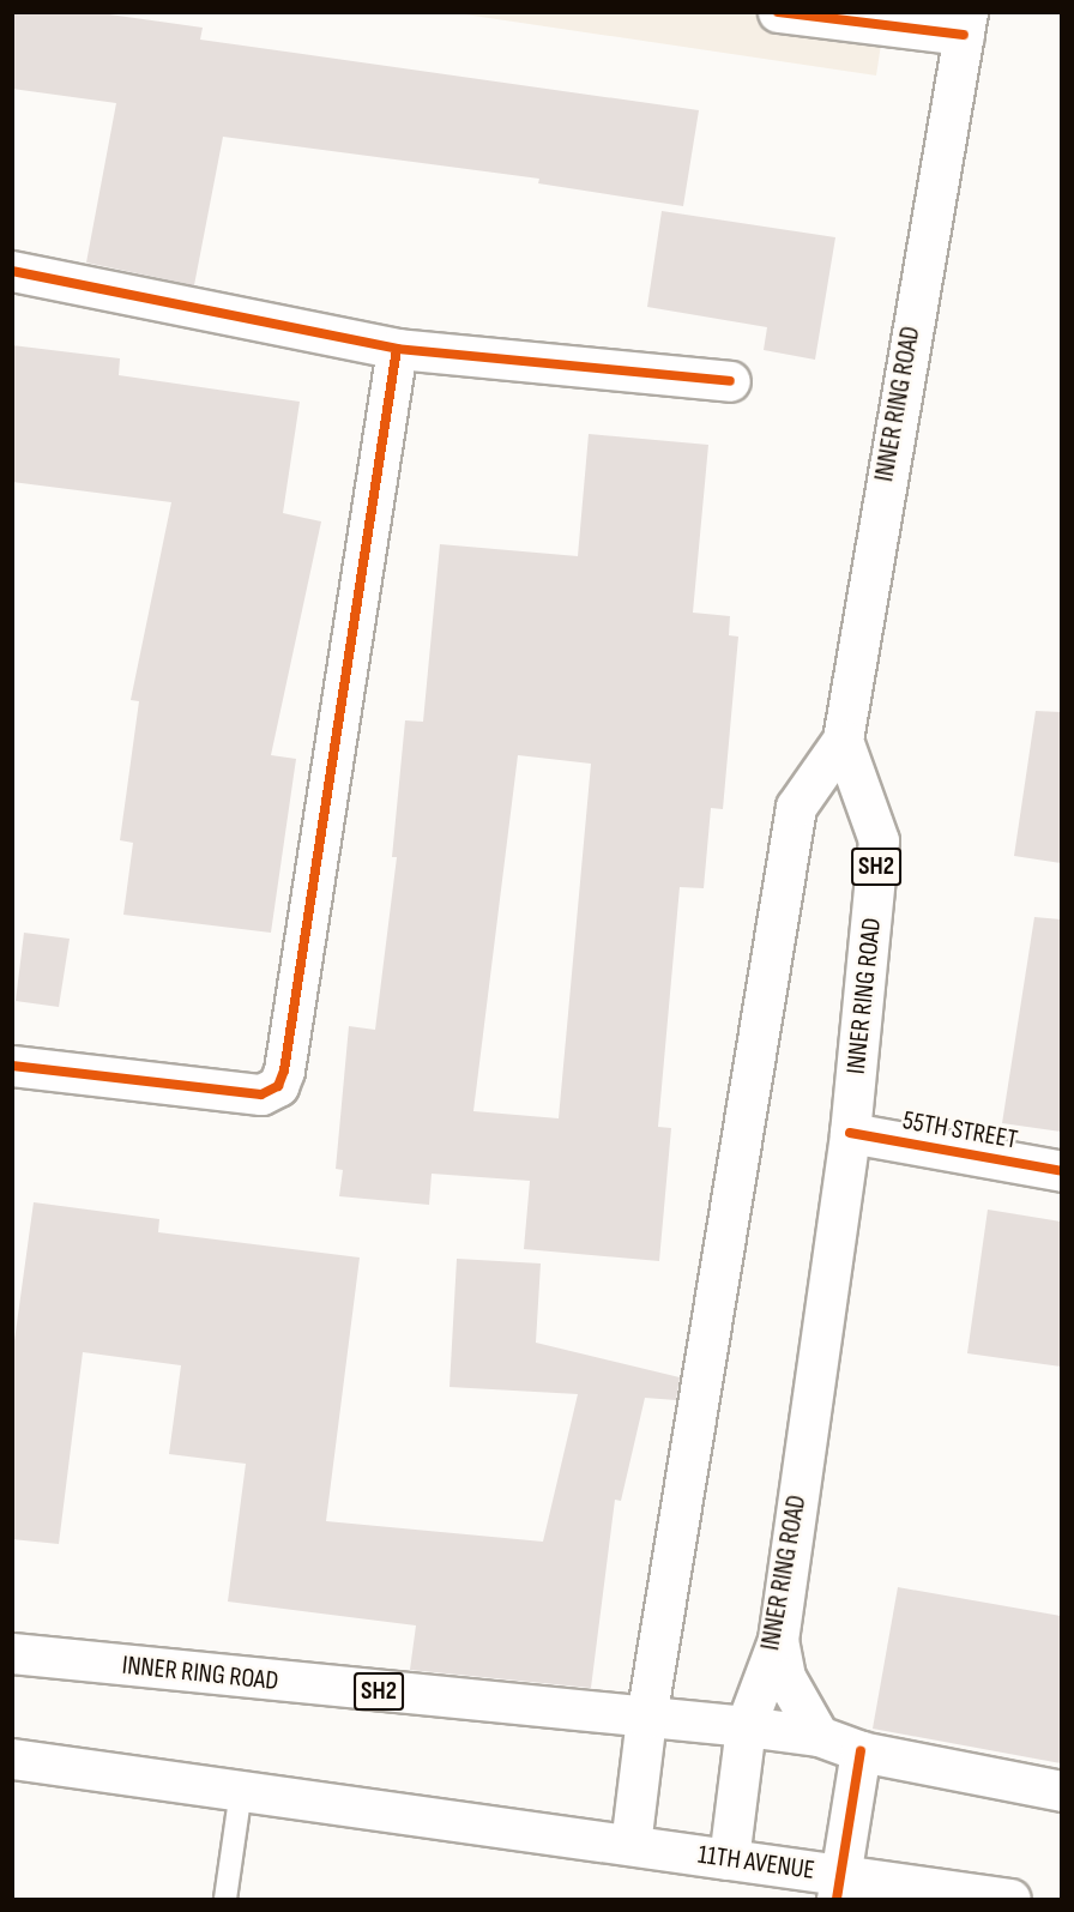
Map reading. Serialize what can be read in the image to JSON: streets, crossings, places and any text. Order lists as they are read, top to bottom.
{
  "streets": {
    "main road": [
      "INNER RING ROAD",
      "SH2",
      "55TH STREET",
      "11TH AVENUE"
    ]
  },
  "crossings": [
    ["INNER RING ROAD", "55TH STREET"],
    ["INNER RING ROAD", "11TH AVENUE"]
  ]
}
